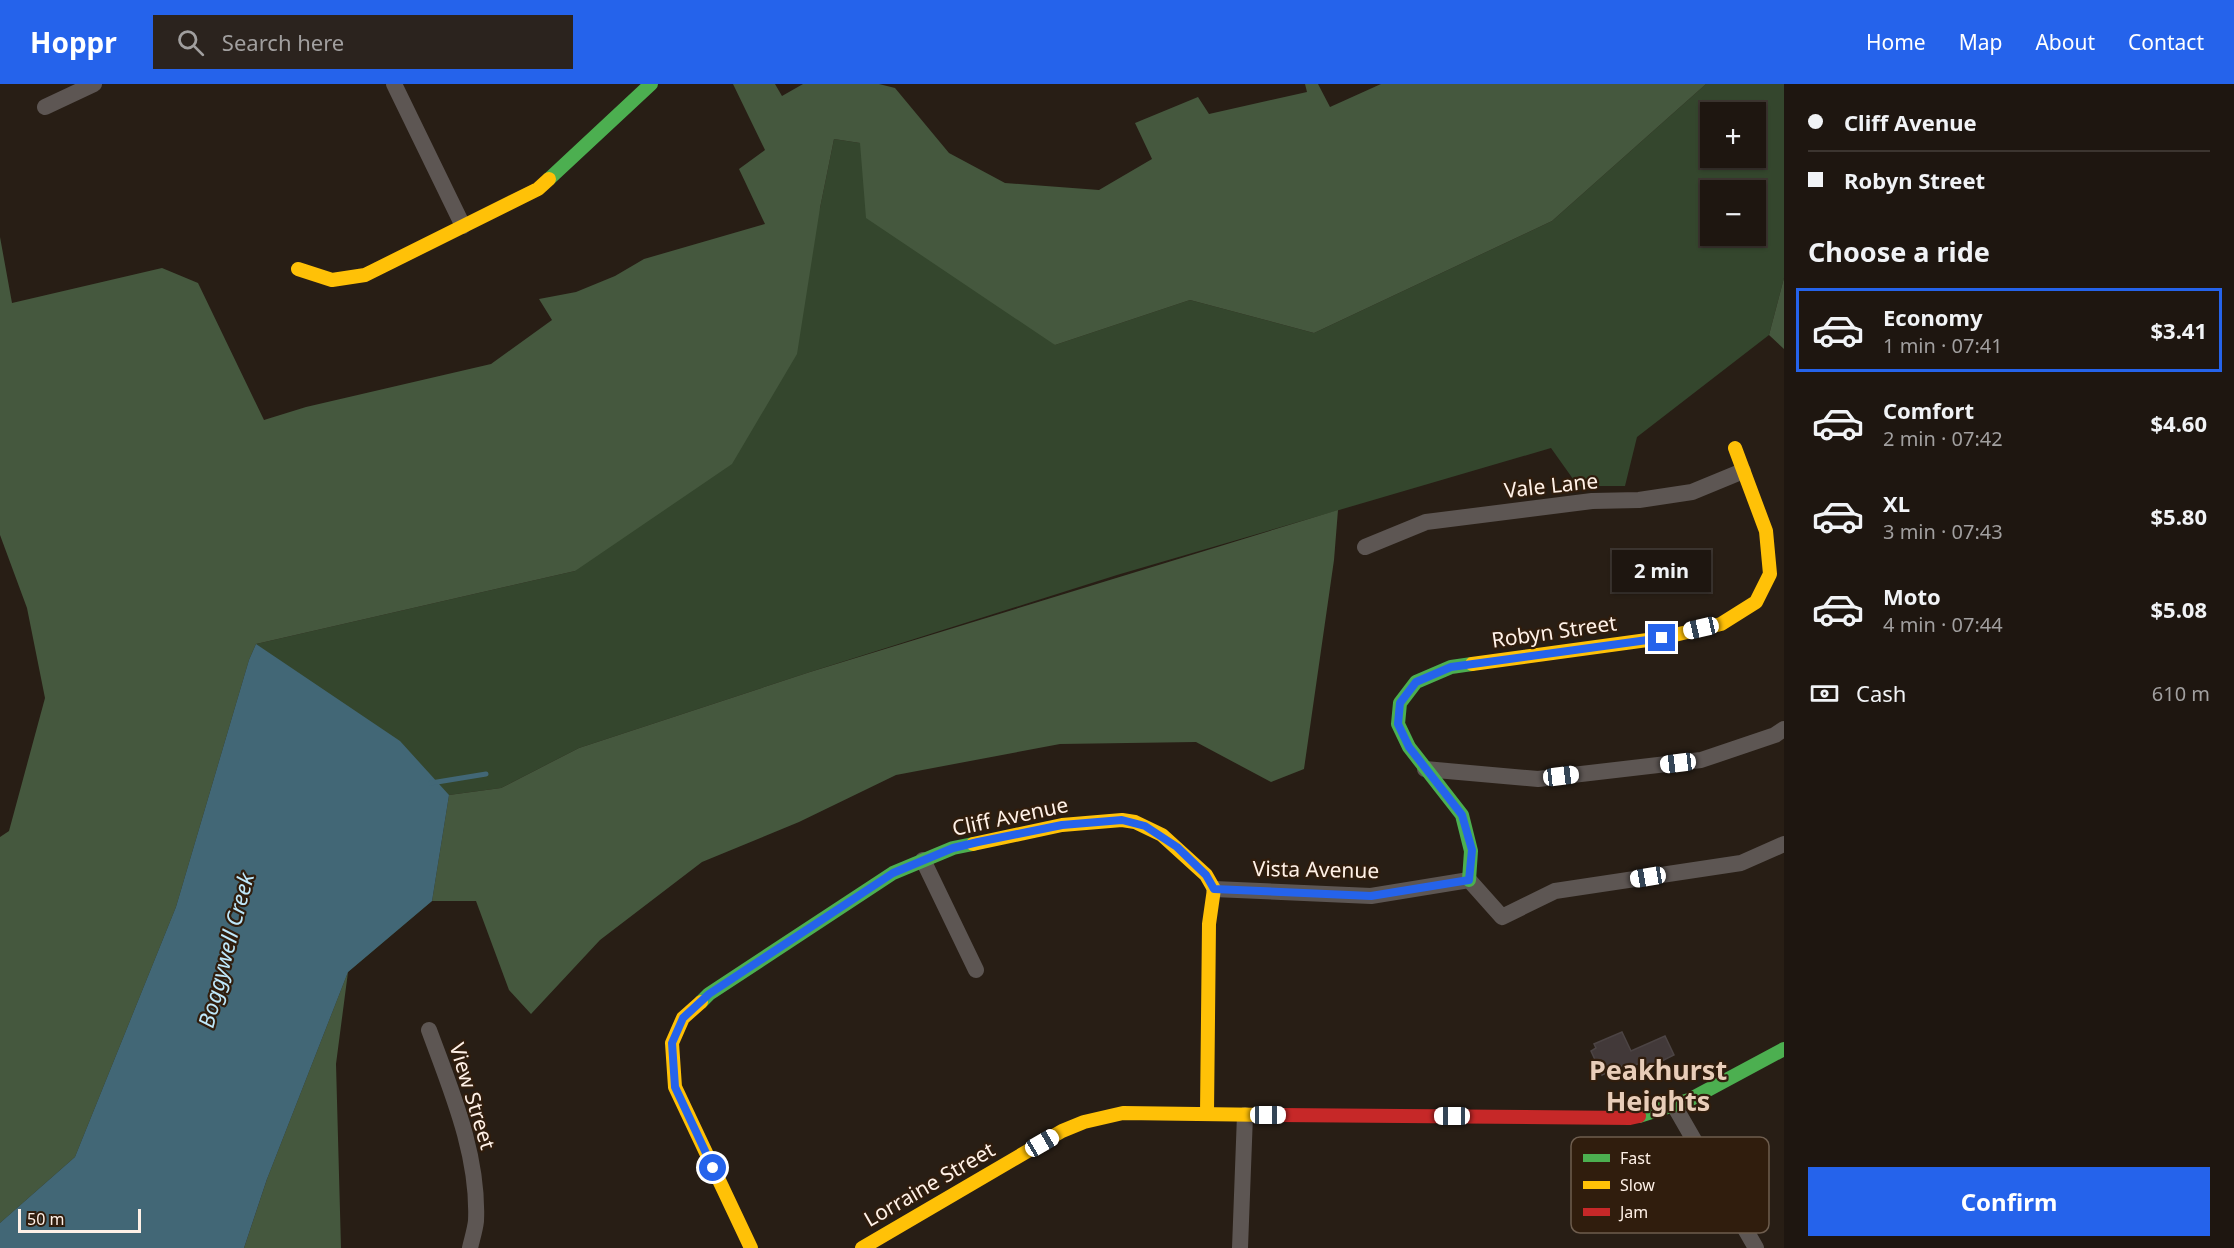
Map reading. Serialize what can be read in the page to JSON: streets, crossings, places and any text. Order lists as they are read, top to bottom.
{
  "streets": {
    "street": [
      "Vale Lane",
      "Robyn Street",
      "Cliff Avenue",
      "Vista Avenue",
      "View Street",
      "Lorraine Street"
    ]
  },
  "crossings": [
    ["Vale Lane", "Robyn Street"],
    ["Robyn Street", "Vista Avenue"],
    ["Cliff Avenue", "Vista Avenue"]
  ],
  "districts": ["Peakhurst Heights"],
  "water": ["Boggywell Creek"],
  "legend": ["Fast", "Slow", "Jam"],
  "scale_bar": "50 m",
  "page": {
    "header": "Hoppr",
    "search": "Search here",
    "nav": [
      "Home",
      "Map",
      "About",
      "Contact"
    ],
    "banner": ["Cliff Avenue", "Robyn Street"],
    "map_buttons": ["+", "−"],
    "heading": "Choose a ride",
    "list": [
      {
        "name": "Economy",
        "note": "1 min · 07:41",
        "value": "$3.41"
      },
      {
        "name": "Comfort",
        "note": "2 min · 07:42",
        "value": "$4.60"
      },
      {
        "name": "XL",
        "note": "3 min · 07:43",
        "value": "$5.80"
      },
      {
        "name": "Moto",
        "note": "4 min · 07:44",
        "value": "$5.08"
      }
    ],
    "bubble": "2 min",
    "pay": ["Cash", "610 m"],
    "buttons": "Confirm",
    "scale": "50 m"
  }
}
